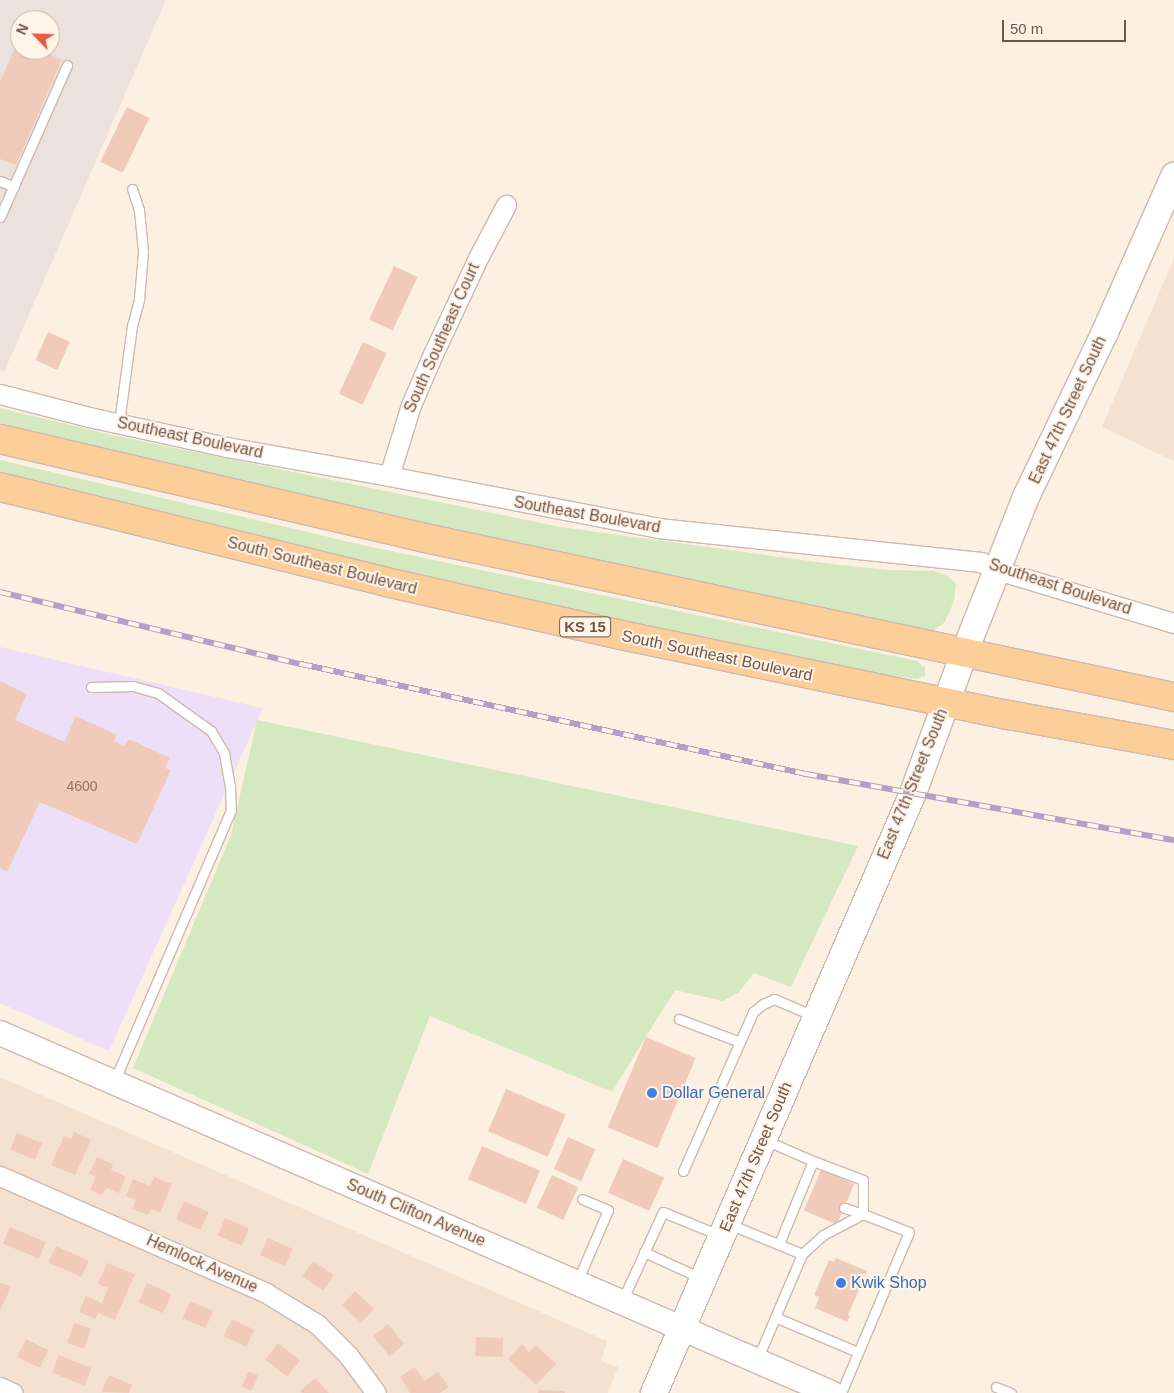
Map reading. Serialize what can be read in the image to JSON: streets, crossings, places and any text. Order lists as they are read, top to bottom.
{
  "streets": {
    "main road": ["East 47th Street South", "South Southeast Boulevard", "KS 15"],
    "street": [
      "South Southeast Court",
      "Southeast Boulevard",
      "South Clifton Avenue",
      "Hemlock Avenue"
    ]
  },
  "crossings": [
    ["South Southeast Court", "Southeast Boulevard"],
    ["East 47th Street South", "Southeast Boulevard"],
    ["East 47th Street South", "South Southeast Boulevard"],
    ["East 47th Street South", "South Clifton Avenue"]
  ],
  "places": ["Dollar General", "Kwik Shop"],
  "house_numbers": ["4600"],
  "scale_bar": "50 m",
  "north": "top left"
}
